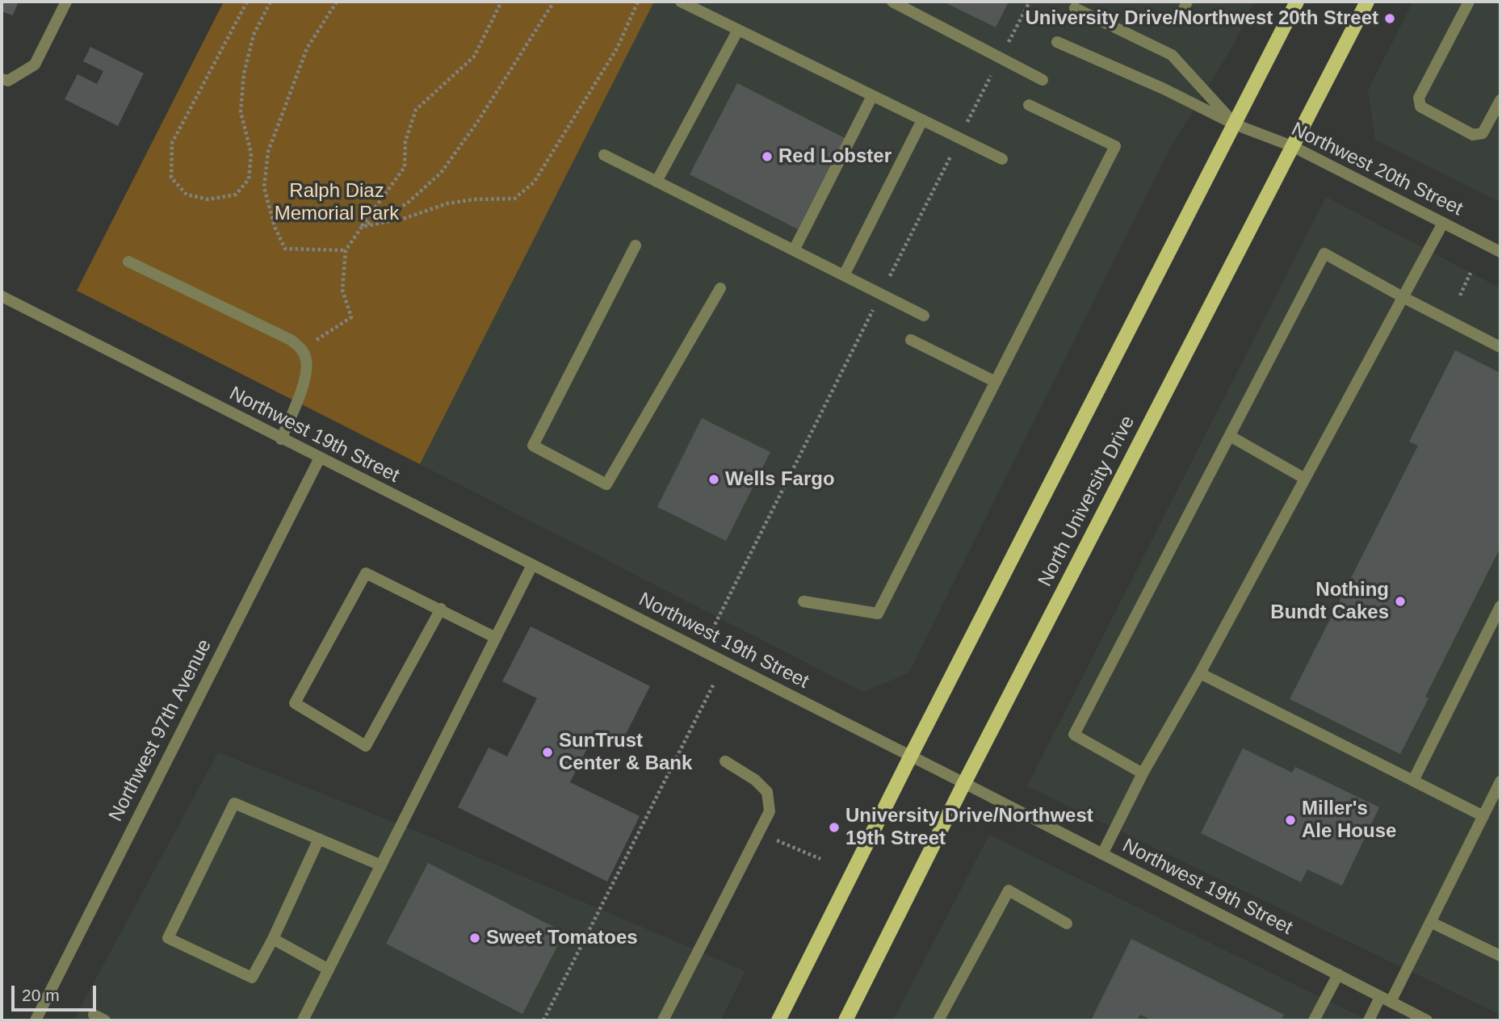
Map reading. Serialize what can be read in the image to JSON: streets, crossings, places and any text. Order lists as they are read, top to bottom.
{
  "streets": {
    "main road": ["North University Drive"],
    "street": ["Northwest 20th Street", "Northwest 19th Street", "Northwest 97th Avenue"]
  },
  "crossings": [
    ["Northwest 20th Street", "North University Drive"],
    ["Northwest 19th Street", "North University Drive"],
    ["Northwest 19th Street", "Northwest 97th Avenue"]
  ],
  "parks": ["Ralph Diaz Memorial Park"],
  "places": [
    "University Drive/Northwest 20th Street",
    "Red Lobster",
    "Wells Fargo",
    "Nothing Bundt Cakes",
    "SunTrust Center & Bank",
    "Miller's Ale House",
    "University Drive/Northwest 19th Street",
    "Sweet Tomatoes"
  ],
  "scale_bar": "20 m"
}
